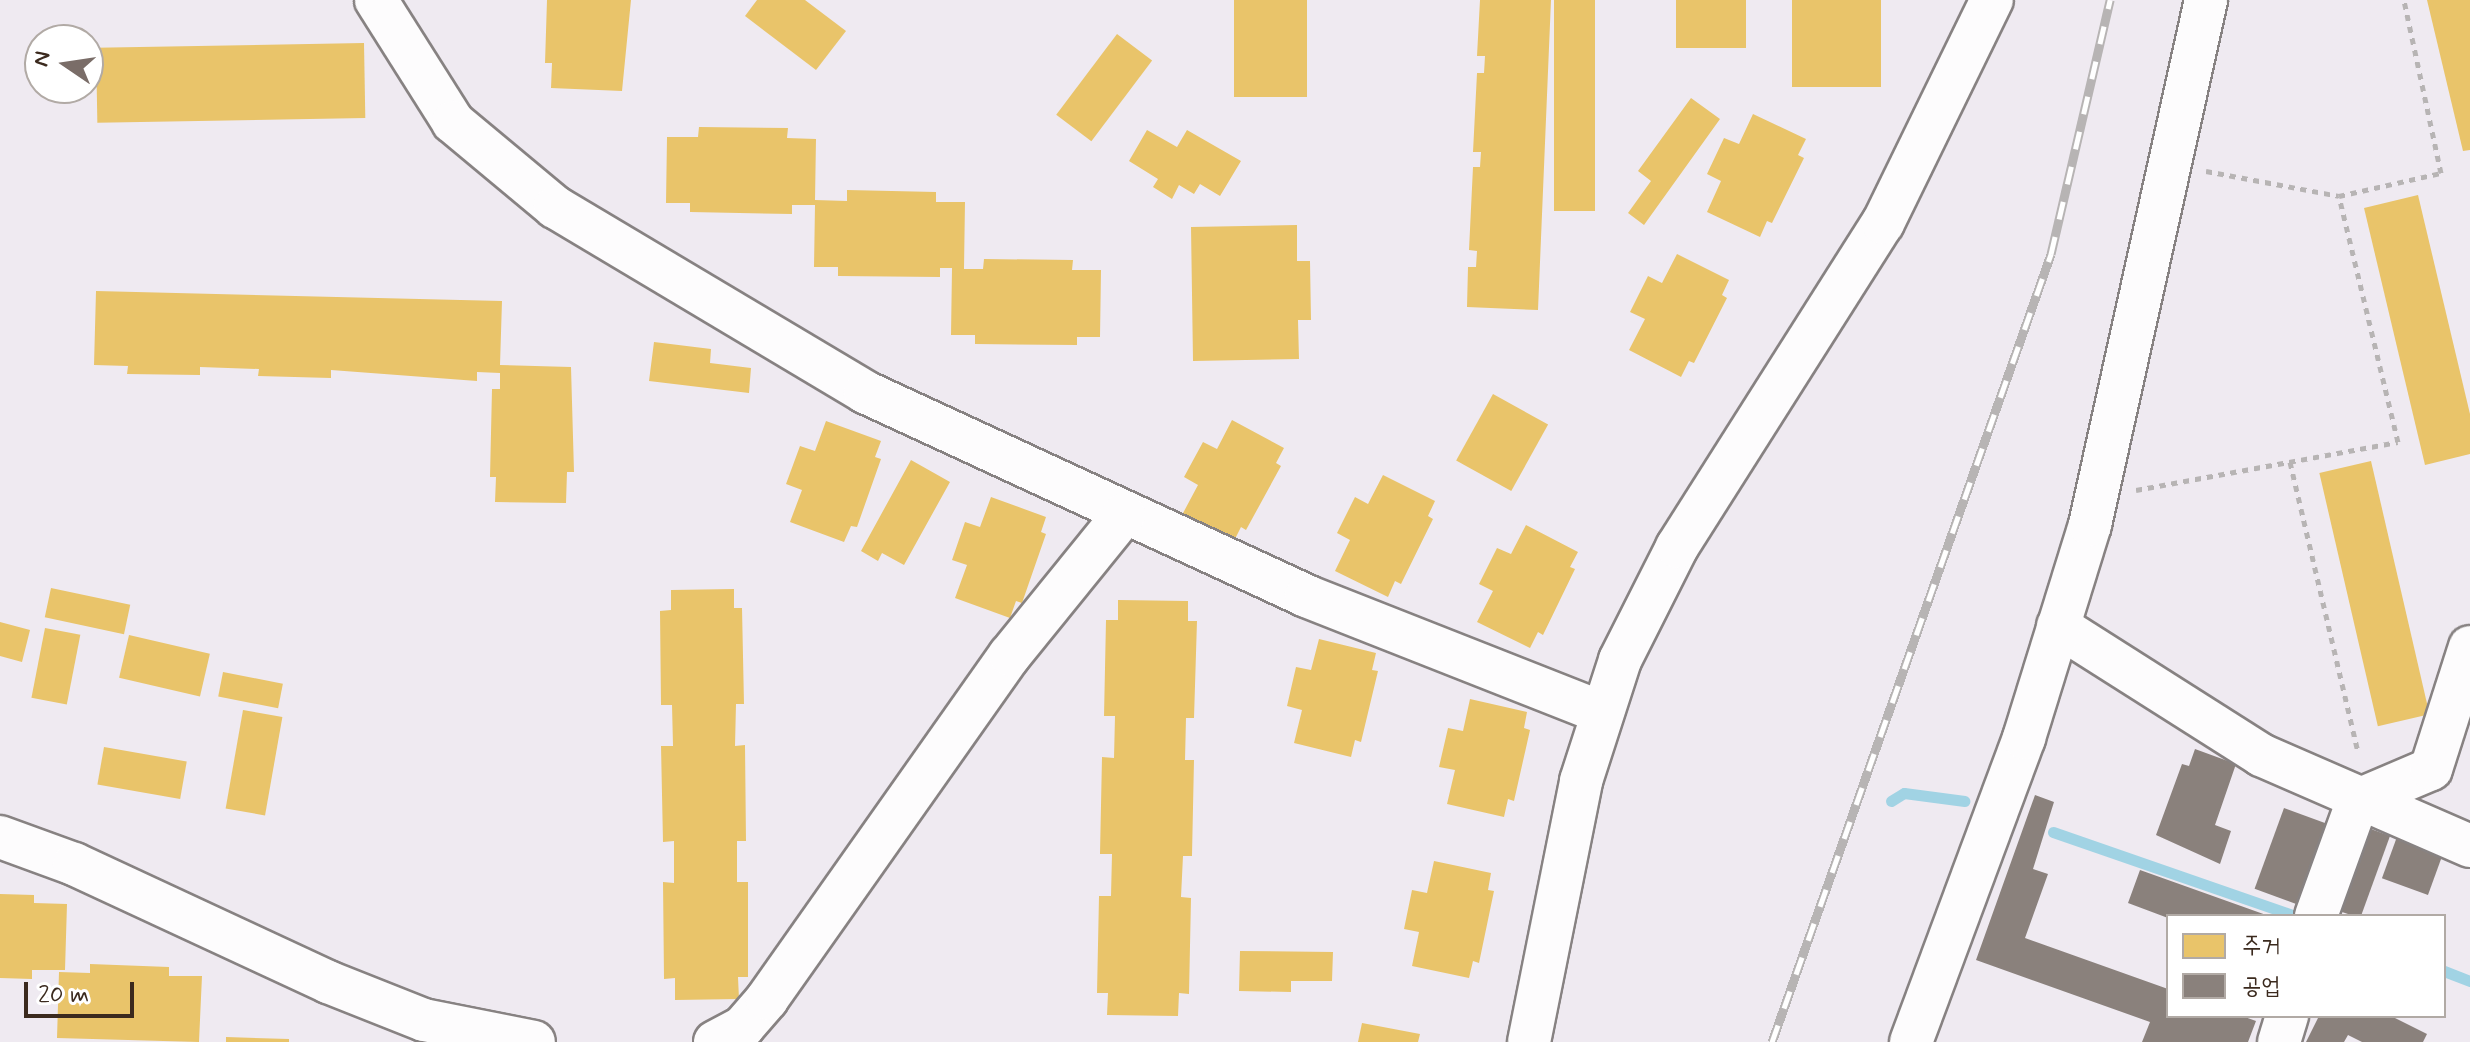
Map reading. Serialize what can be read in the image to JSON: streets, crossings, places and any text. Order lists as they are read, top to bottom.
{
  "legend": ["주거", "공업"],
  "scale_bar": "20 m",
  "north": "left"
}
